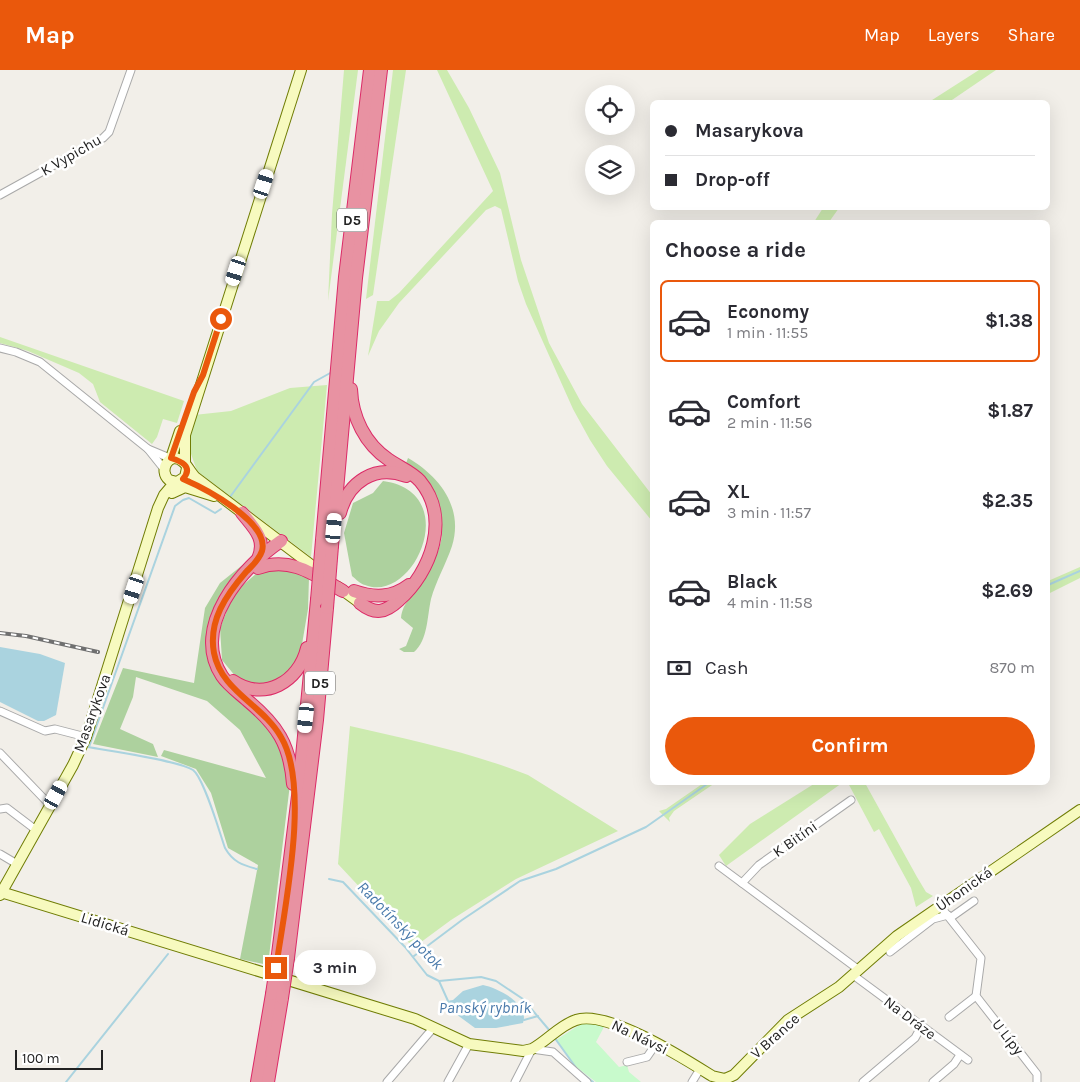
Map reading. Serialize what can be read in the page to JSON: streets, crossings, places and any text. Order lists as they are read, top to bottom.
{
  "streets": {
    "highway": ["D5"],
    "main road": [
      "Masarykova",
      "Úhonická",
      "Lidická",
      "V Brance",
      "Na Návsi"
    ],
    "street": [
      "K Vypichu",
      "K Bitíni",
      "Na Dráze",
      "U Lípy"
    ]
  },
  "crossings": [
    ["Masarykova", "Lidická"],
    ["K Bitíni", "Na Dráze"],
    ["Úhonická", "Na Dráze"],
    ["Úhonická", "V Brance"],
    ["Lidická", "Na Návsi"],
    ["Na Dráze", "V Brance"],
    ["V Brance", "Na Návsi"]
  ],
  "water": ["Radotínský potok", "Panský rybník"],
  "scale_bar": "100 m",
  "page": {
    "header": "Map",
    "nav": ["Map", "Layers", "Share"],
    "banner": ["Masarykova", "Drop-off"],
    "heading": "Choose a ride",
    "list": [
      {
        "name": "Economy",
        "note": "1 min · 11:55",
        "value": "$1.38"
      },
      {
        "name": "Comfort",
        "note": "2 min · 11:56",
        "value": "$1.87"
      },
      {
        "name": "XL",
        "note": "3 min · 11:57",
        "value": "$2.35"
      },
      {
        "name": "Black",
        "note": "4 min · 11:58",
        "value": "$2.69"
      }
    ],
    "pay": ["Cash", "870 m"],
    "buttons": "Confirm",
    "bubble": "3 min",
    "scale": "100 m"
  }
}
